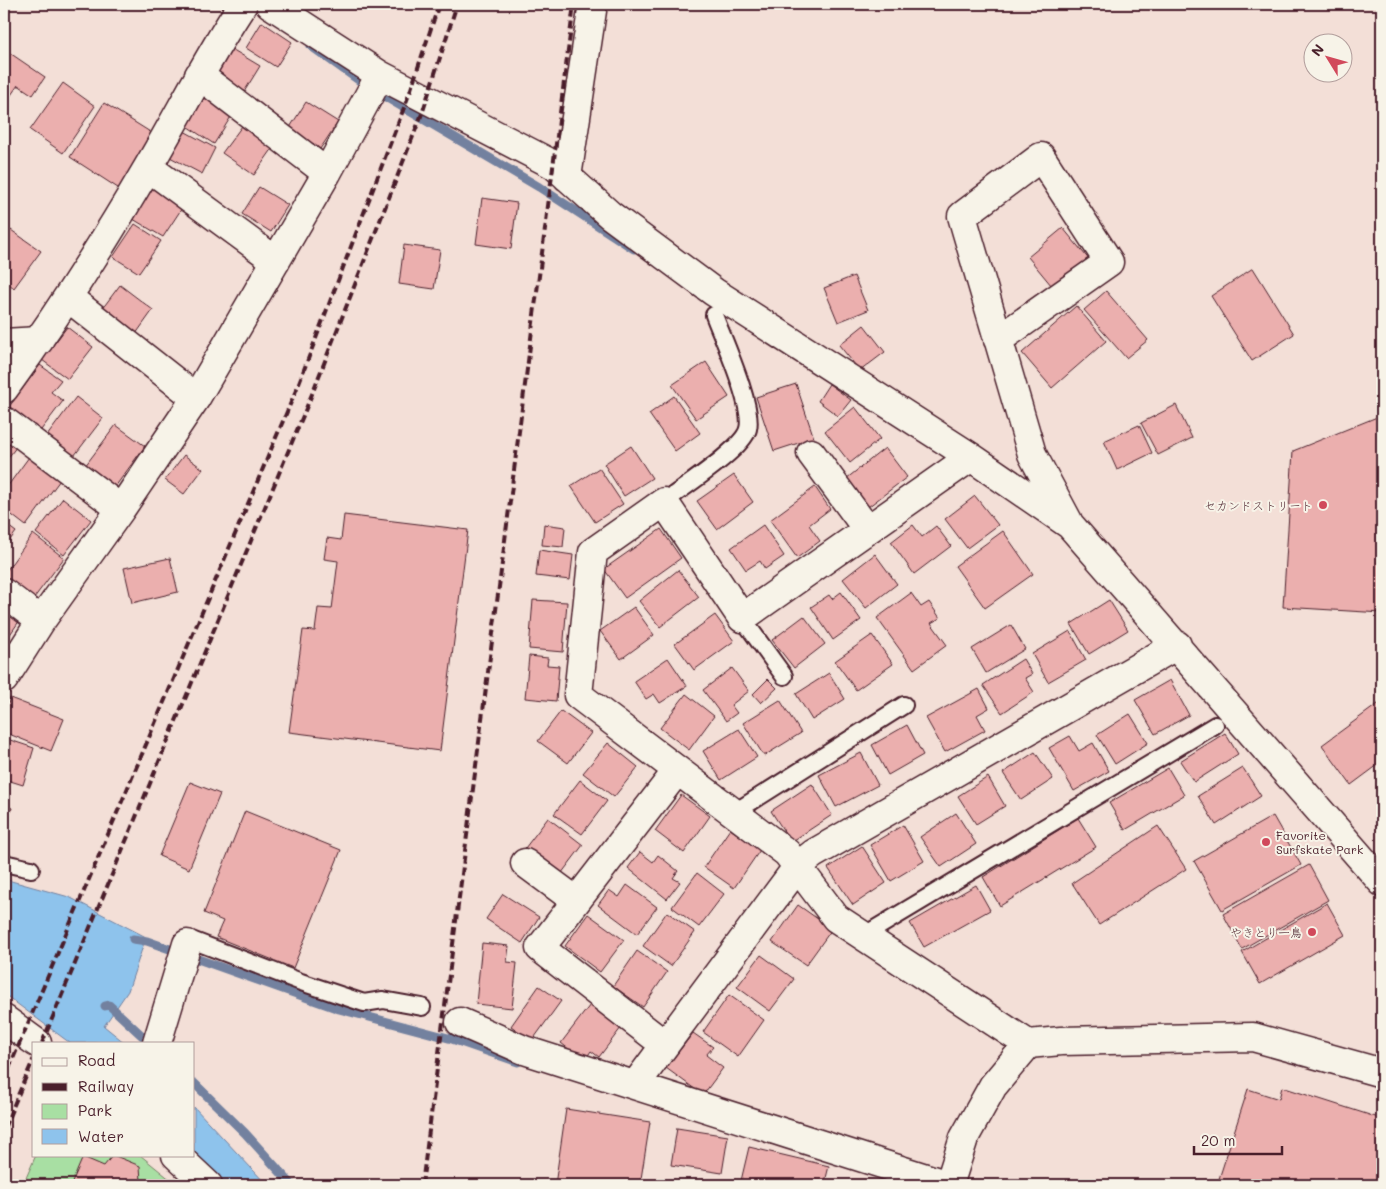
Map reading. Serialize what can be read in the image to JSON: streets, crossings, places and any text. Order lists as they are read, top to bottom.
{
  "places": ["セカンドストリート", "Favorite Surfskate Park", "やきとり一鳥"],
  "legend": [
    "Road",
    "Railway",
    "Park",
    "Water"
  ],
  "scale_bar": "20 m",
  "north": "top left"
}
